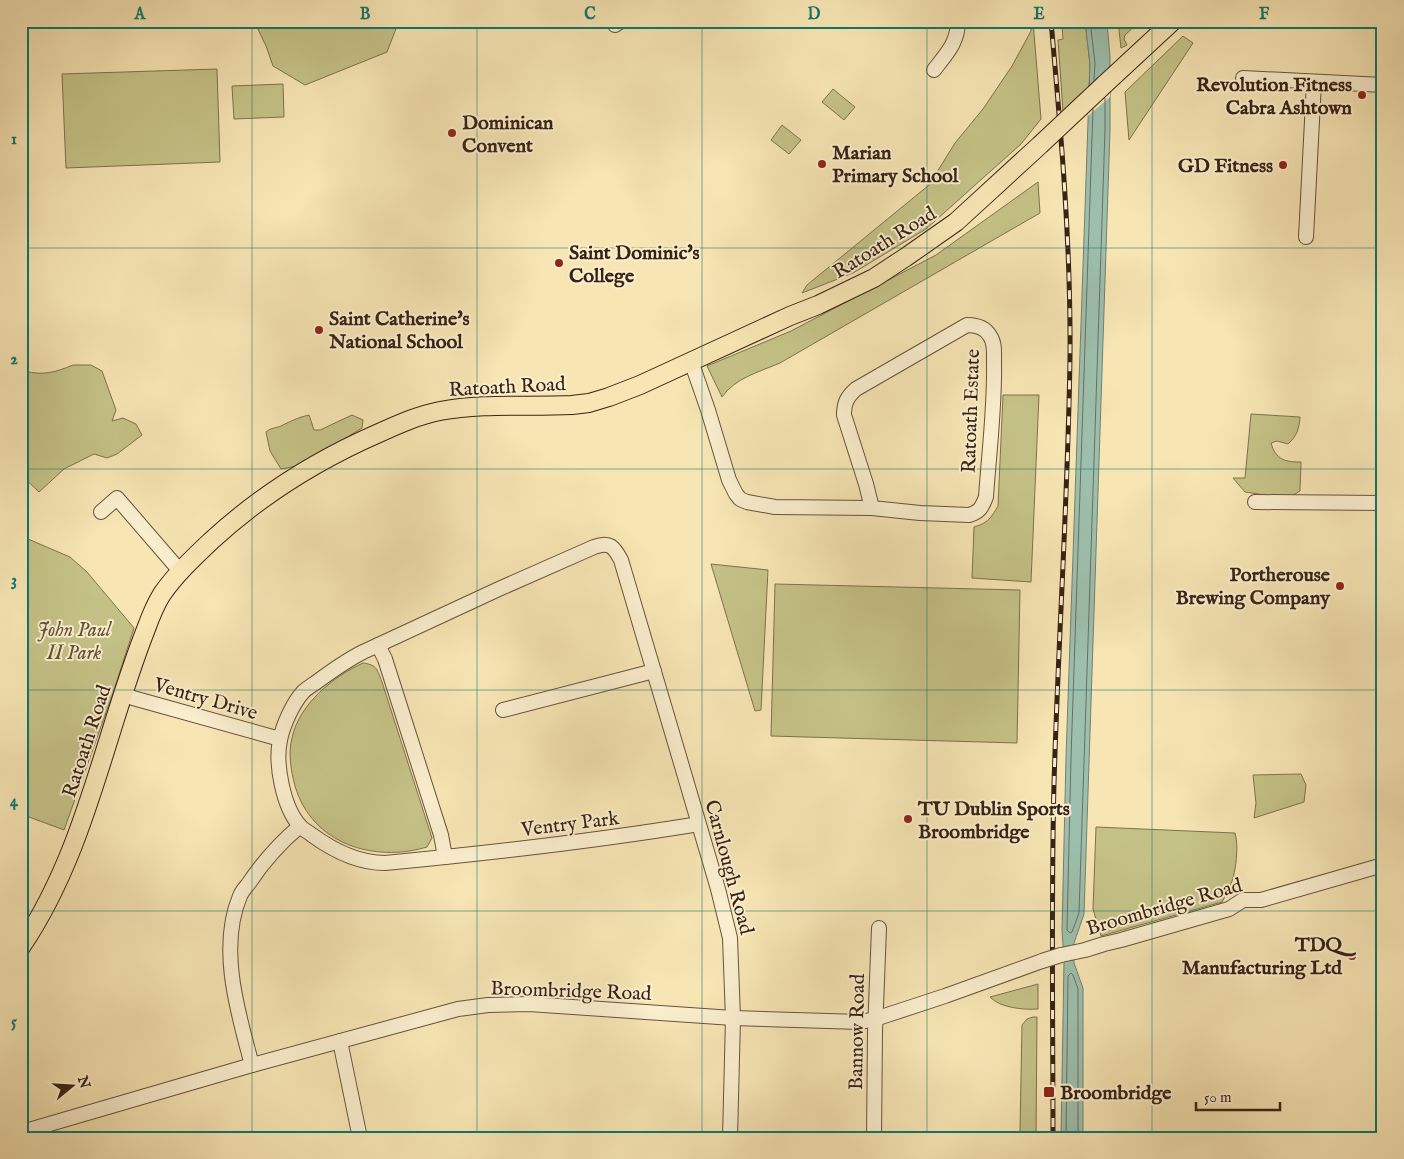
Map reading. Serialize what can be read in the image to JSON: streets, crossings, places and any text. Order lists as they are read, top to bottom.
{
  "streets": {
    "main road": ["Ratoath Road"],
    "street": [
      "Ratoath Estate",
      "Ventry Drive",
      "Ventry Park",
      "Carnlough Road",
      "Broombridge Road",
      "Bannow Road"
    ]
  },
  "crossings": [
    ["Ratoath Road", "Ratoath Estate"],
    ["Ratoath Road", "Ventry Drive"],
    ["Ventry Drive", "Ventry Park"],
    ["Ventry Park", "Carnlough Road"],
    ["Carnlough Road", "Broombridge Road"],
    ["Broombridge Road", "Bannow Road"]
  ],
  "parks": ["John Paul II Park"],
  "places": {
    "other": [
      "Revolution Fitness Cabra Ashtown",
      "Dominican Convent",
      "Marian Primary School",
      "GD Fitness",
      "Saint Dominic's College",
      "Saint Catherine's National School",
      "Portherouse Brewing Company",
      "TU Dublin Sports Broombridge",
      "TDQ Manufacturing Ltd"
    ],
    "transit": ["Broombridge"]
  },
  "scale_bar": "50 m",
  "north": "right",
  "grid": {
    "columns": [
      "A",
      "B",
      "C",
      "D",
      "E",
      "F"
    ],
    "rows": [
      "1",
      "2",
      "3",
      "4",
      "5"
    ]
  }
}
